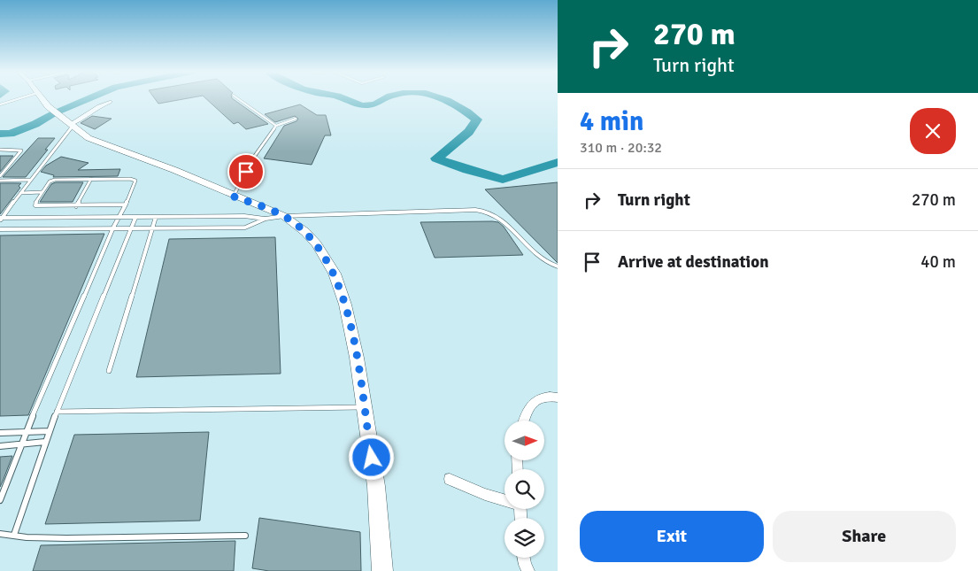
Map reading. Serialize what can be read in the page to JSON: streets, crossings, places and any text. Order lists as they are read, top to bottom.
{
  "north": "right",
  "page": {
    "turn": ["270 m", "Turn right"],
    "heading": ["4 min", "310 m · 20:32"],
    "list": [
      {
        "name": "Turn right",
        "value": "270 m"
      },
      {
        "name": "Arrive at destination",
        "value": "40 m"
      }
    ],
    "buttons": ["Exit", "Share"]
  }
}
